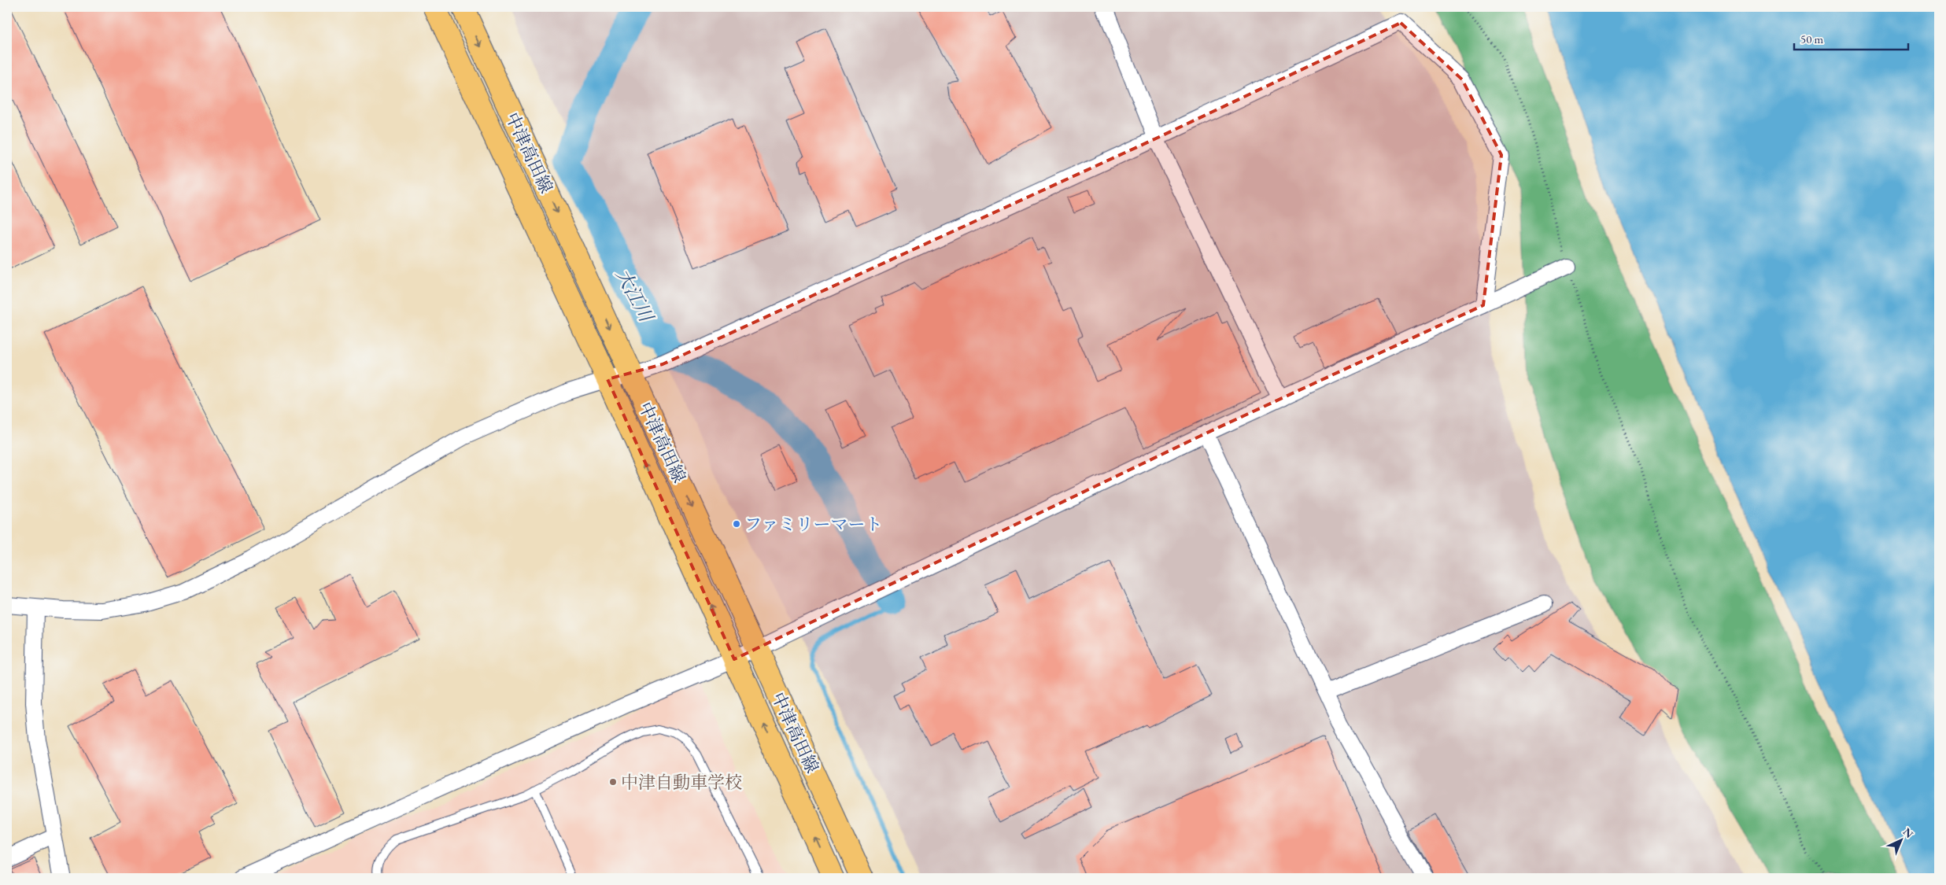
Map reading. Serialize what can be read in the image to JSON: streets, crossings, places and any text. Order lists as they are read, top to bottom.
{
  "streets": {
    "main road": ["中津高田線"]
  },
  "water": ["大江川"],
  "places": ["ファミリーマート", "中津自動車学校"],
  "scale_bar": "50 m",
  "north": "top right"
}
